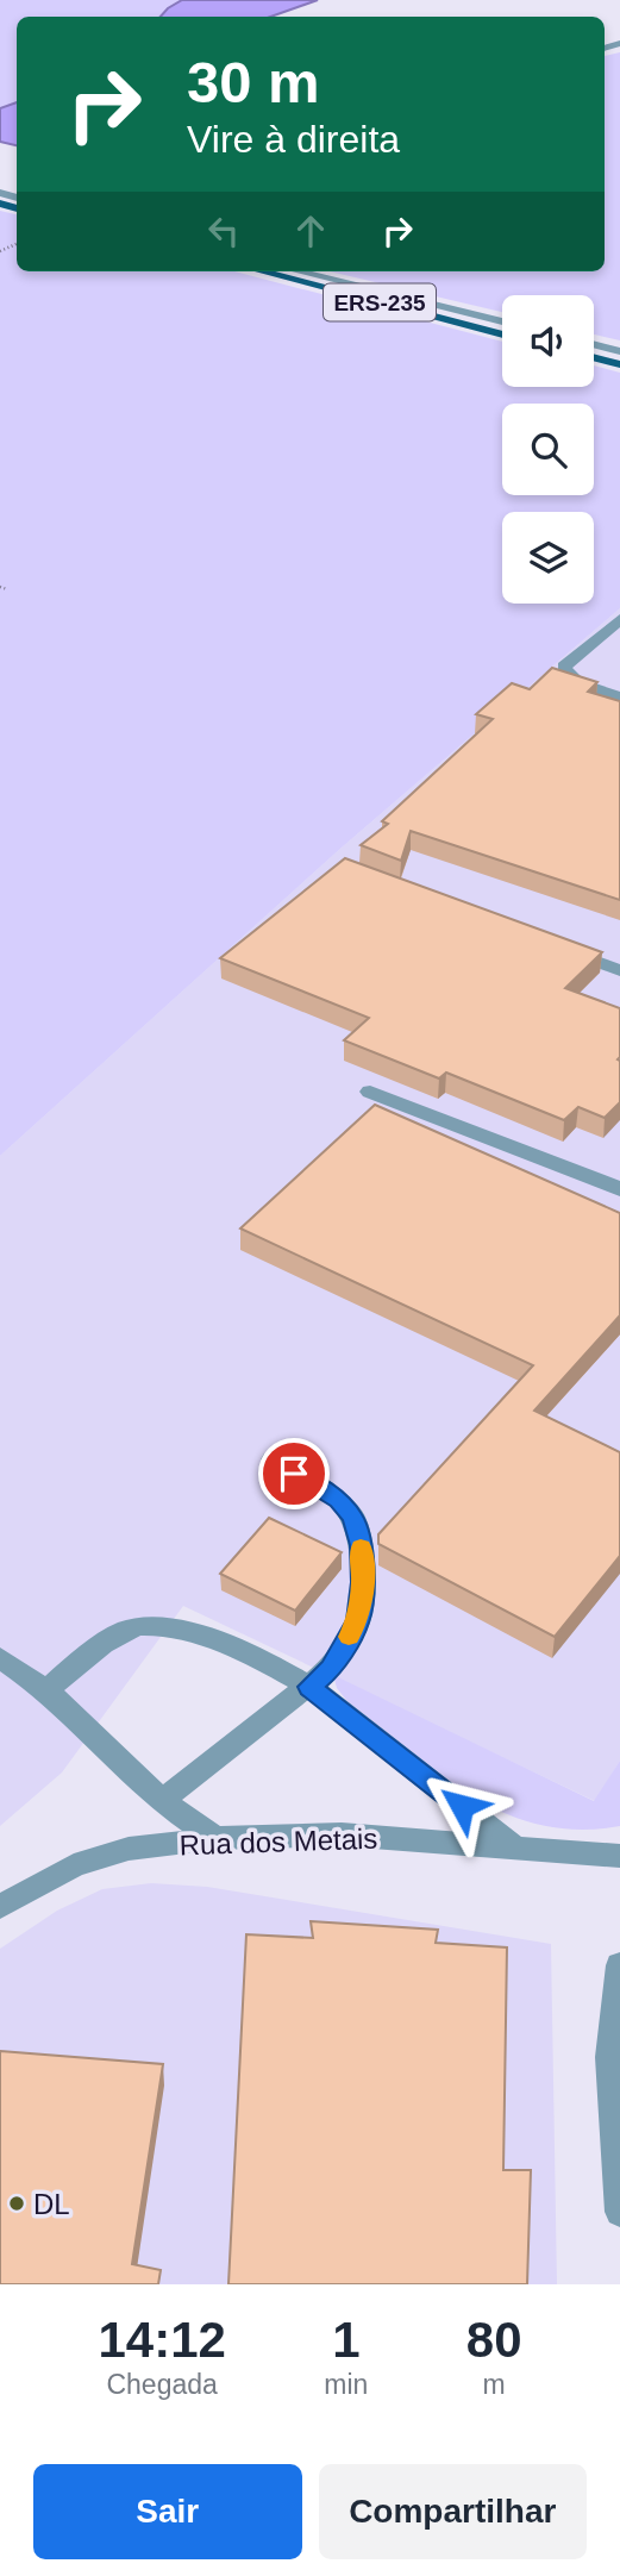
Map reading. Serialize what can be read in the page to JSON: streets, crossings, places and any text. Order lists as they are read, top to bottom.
{
  "streets": {
    "main road": ["ERS-235"],
    "street": ["Rua dos Metais"]
  },
  "places": ["DL"],
  "page": {
    "turn": ["30 m", "Vire à direita"],
    "eta": [
      "14:12",
      "Chegada",
      "1",
      "min",
      "80",
      "m"
    ],
    "buttons": ["Sair", "Compartilhar"]
  }
}
